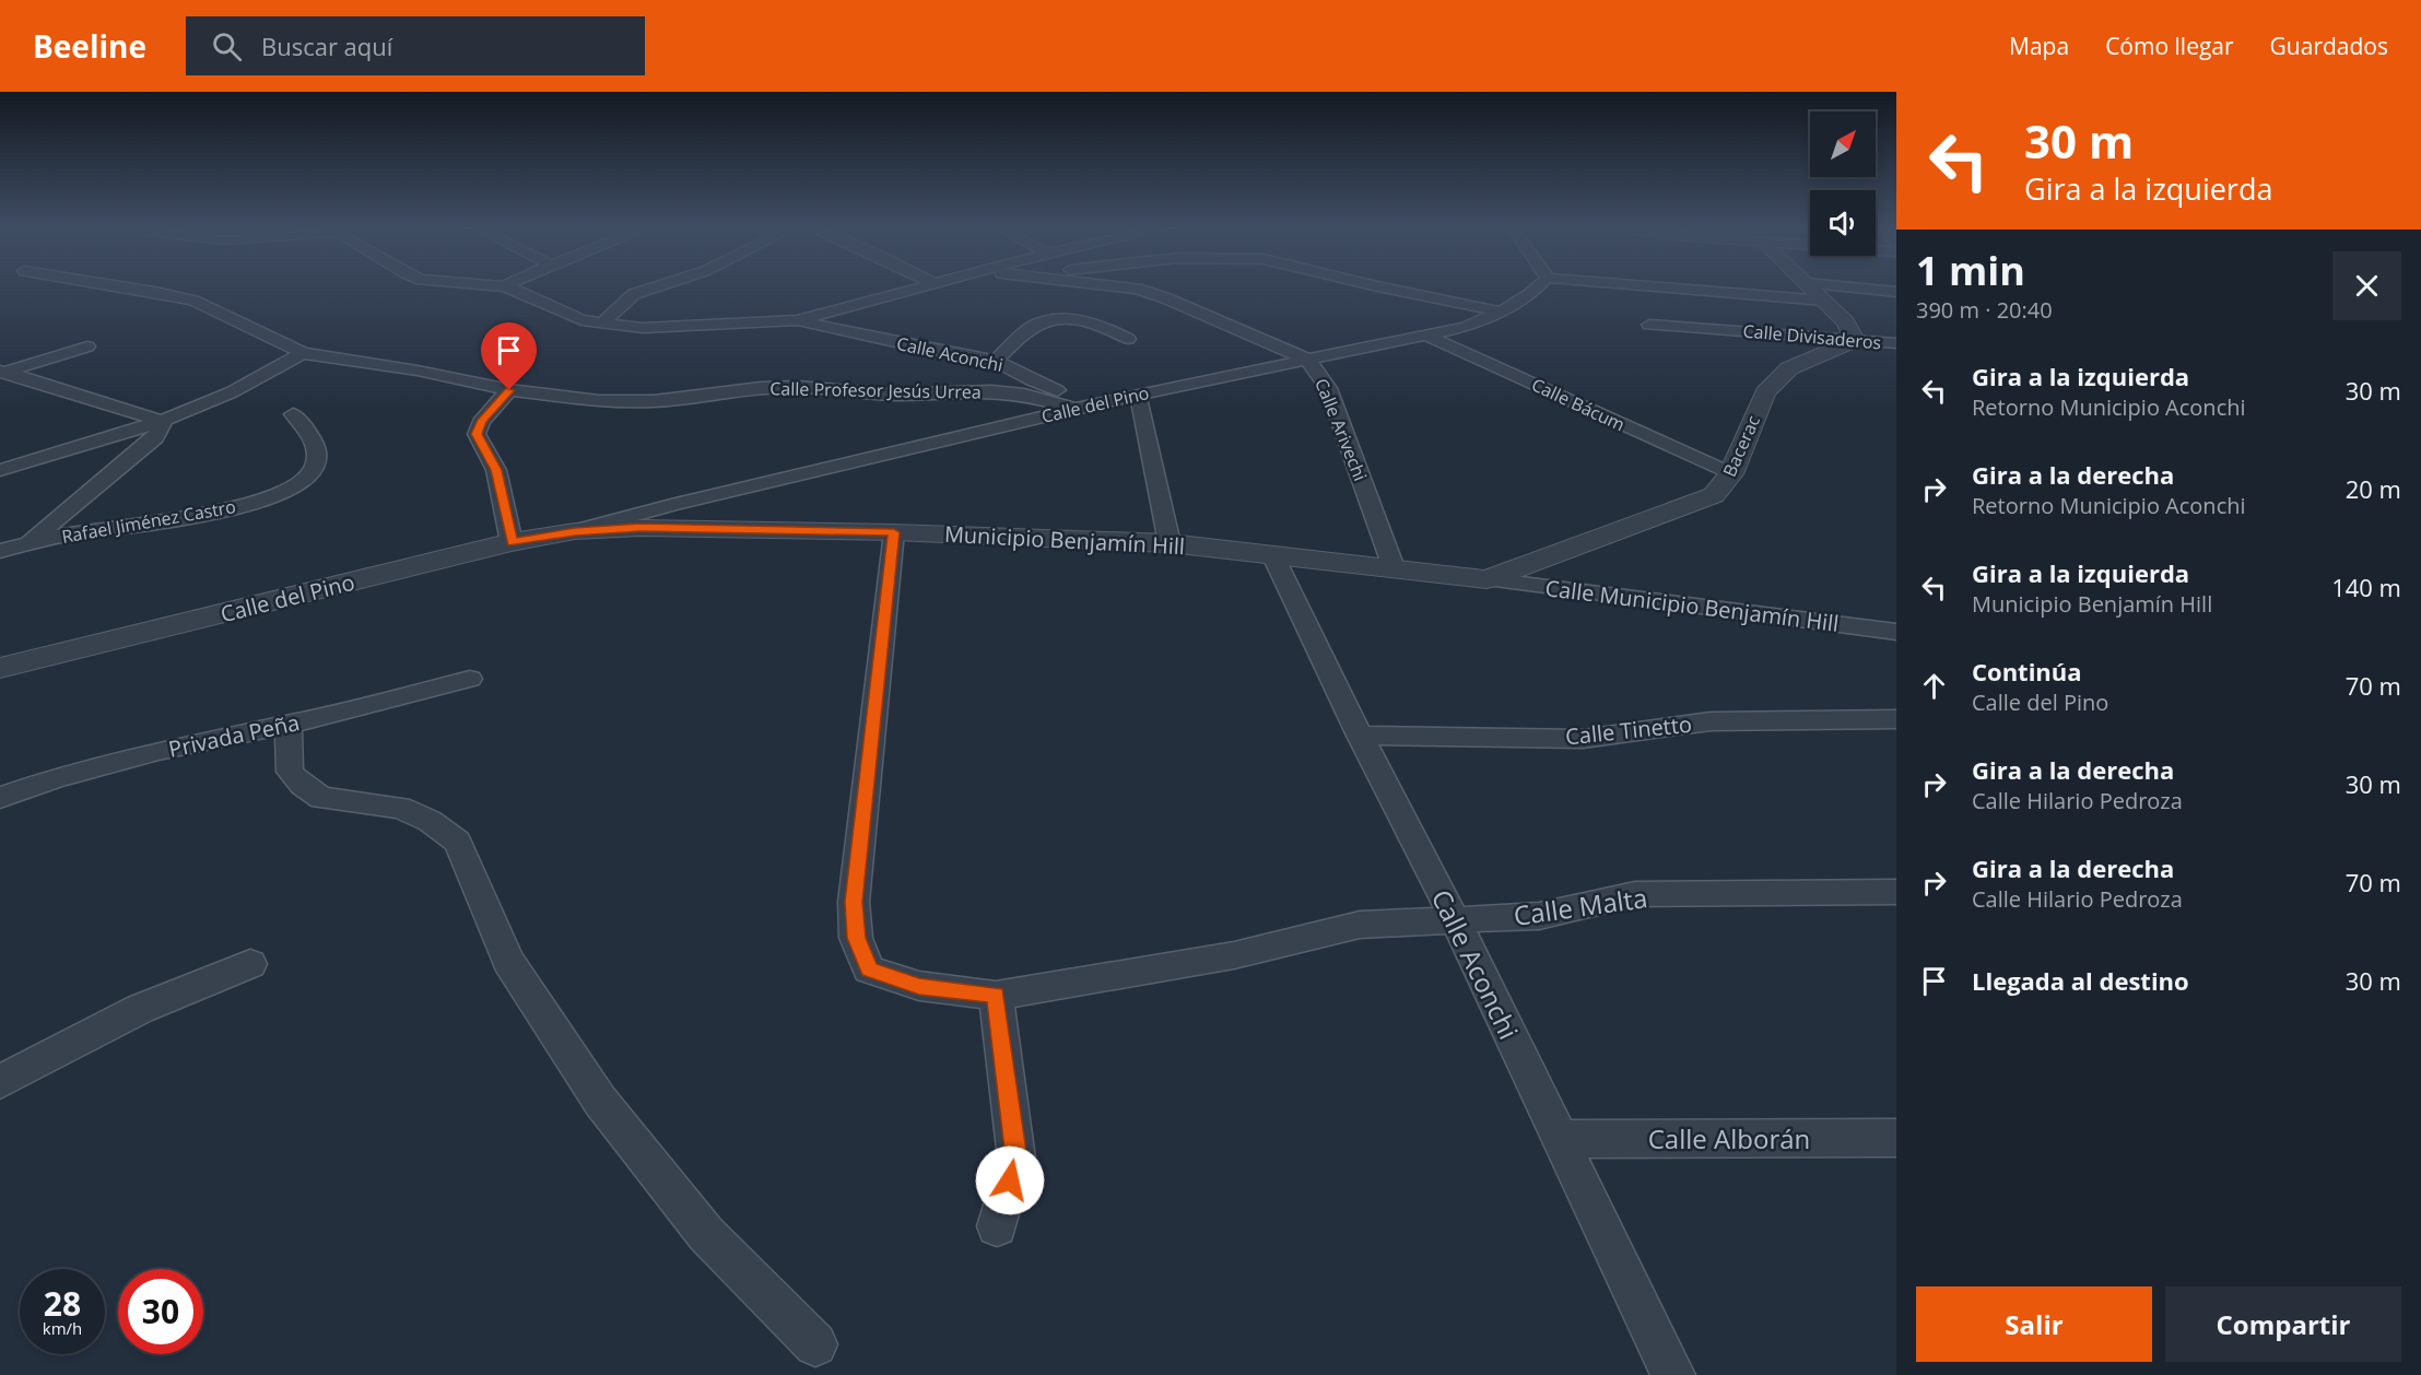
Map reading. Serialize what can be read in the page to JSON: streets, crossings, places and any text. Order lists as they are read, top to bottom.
{
  "streets": {
    "street": [
      "Calle Divisaderos",
      "Calle Aconchi",
      "Calle Profesor Jesús Urrea",
      "Calle del Pino",
      "Calle Bácum",
      "Calle Arivechi",
      "Bacerac",
      "Rafael Jiménez Castro",
      "Municipio Benjamín Hill",
      "Calle Municipio Benjamín Hill",
      "Calle Tinetto",
      "Privada Peña",
      "Calle Malta",
      "Calle Alborán"
    ]
  },
  "crossings": [
    ["Calle Divisaderos", "Bacerac"],
    ["Calle Aconchi", "Calle del Pino"],
    ["Calle Aconchi", "Municipio Benjamín Hill"],
    ["Calle Aconchi", "Calle Tinetto"],
    ["Calle Aconchi", "Calle Malta"],
    ["Calle Aconchi", "Calle Alborán"],
    ["Calle Profesor Jesús Urrea", "Calle del Pino"],
    ["Calle del Pino", "Calle Bácum"],
    ["Calle del Pino", "Calle Arivechi"],
    ["Calle del Pino", "Municipio Benjamín Hill"],
    ["Calle Bácum", "Bacerac"],
    ["Calle Arivechi", "Municipio Benjamín Hill"],
    ["Bacerac", "Municipio Benjamín Hill"],
    ["Bacerac", "Calle Municipio Benjamín Hill"],
    ["Municipio Benjamín Hill", "Calle Municipio Benjamín Hill"],
    ["Municipio Benjamín Hill", "Calle Malta"]
  ],
  "north": "top right",
  "page": {
    "header": "Beeline",
    "search": "Buscar aquí",
    "nav": ["Mapa", "Cómo llegar", "Guardados"],
    "turn": ["30 m", "Gira a la izquierda"],
    "heading": ["1 min", "390 m · 20:40"],
    "list": [
      {
        "name": "Gira a la izquierda",
        "note": "Retorno Municipio Aconchi",
        "value": "30 m"
      },
      {
        "name": "Gira a la derecha",
        "note": "Retorno Municipio Aconchi",
        "value": "20 m"
      },
      {
        "name": "Gira a la izquierda",
        "note": "Municipio Benjamín Hill",
        "value": "140 m"
      },
      {
        "name": "Continúa",
        "note": "Calle del Pino",
        "value": "70 m"
      },
      {
        "name": "Gira a la derecha",
        "note": "Calle Hilario Pedroza",
        "value": "30 m"
      },
      {
        "name": "Gira a la derecha",
        "note": "Calle Hilario Pedroza",
        "value": "70 m"
      },
      {
        "name": "Llegada al destino",
        "value": "30 m"
      }
    ],
    "speed": "28 km/h",
    "limit": "30",
    "buttons": ["Salir", "Compartir"]
  }
}
